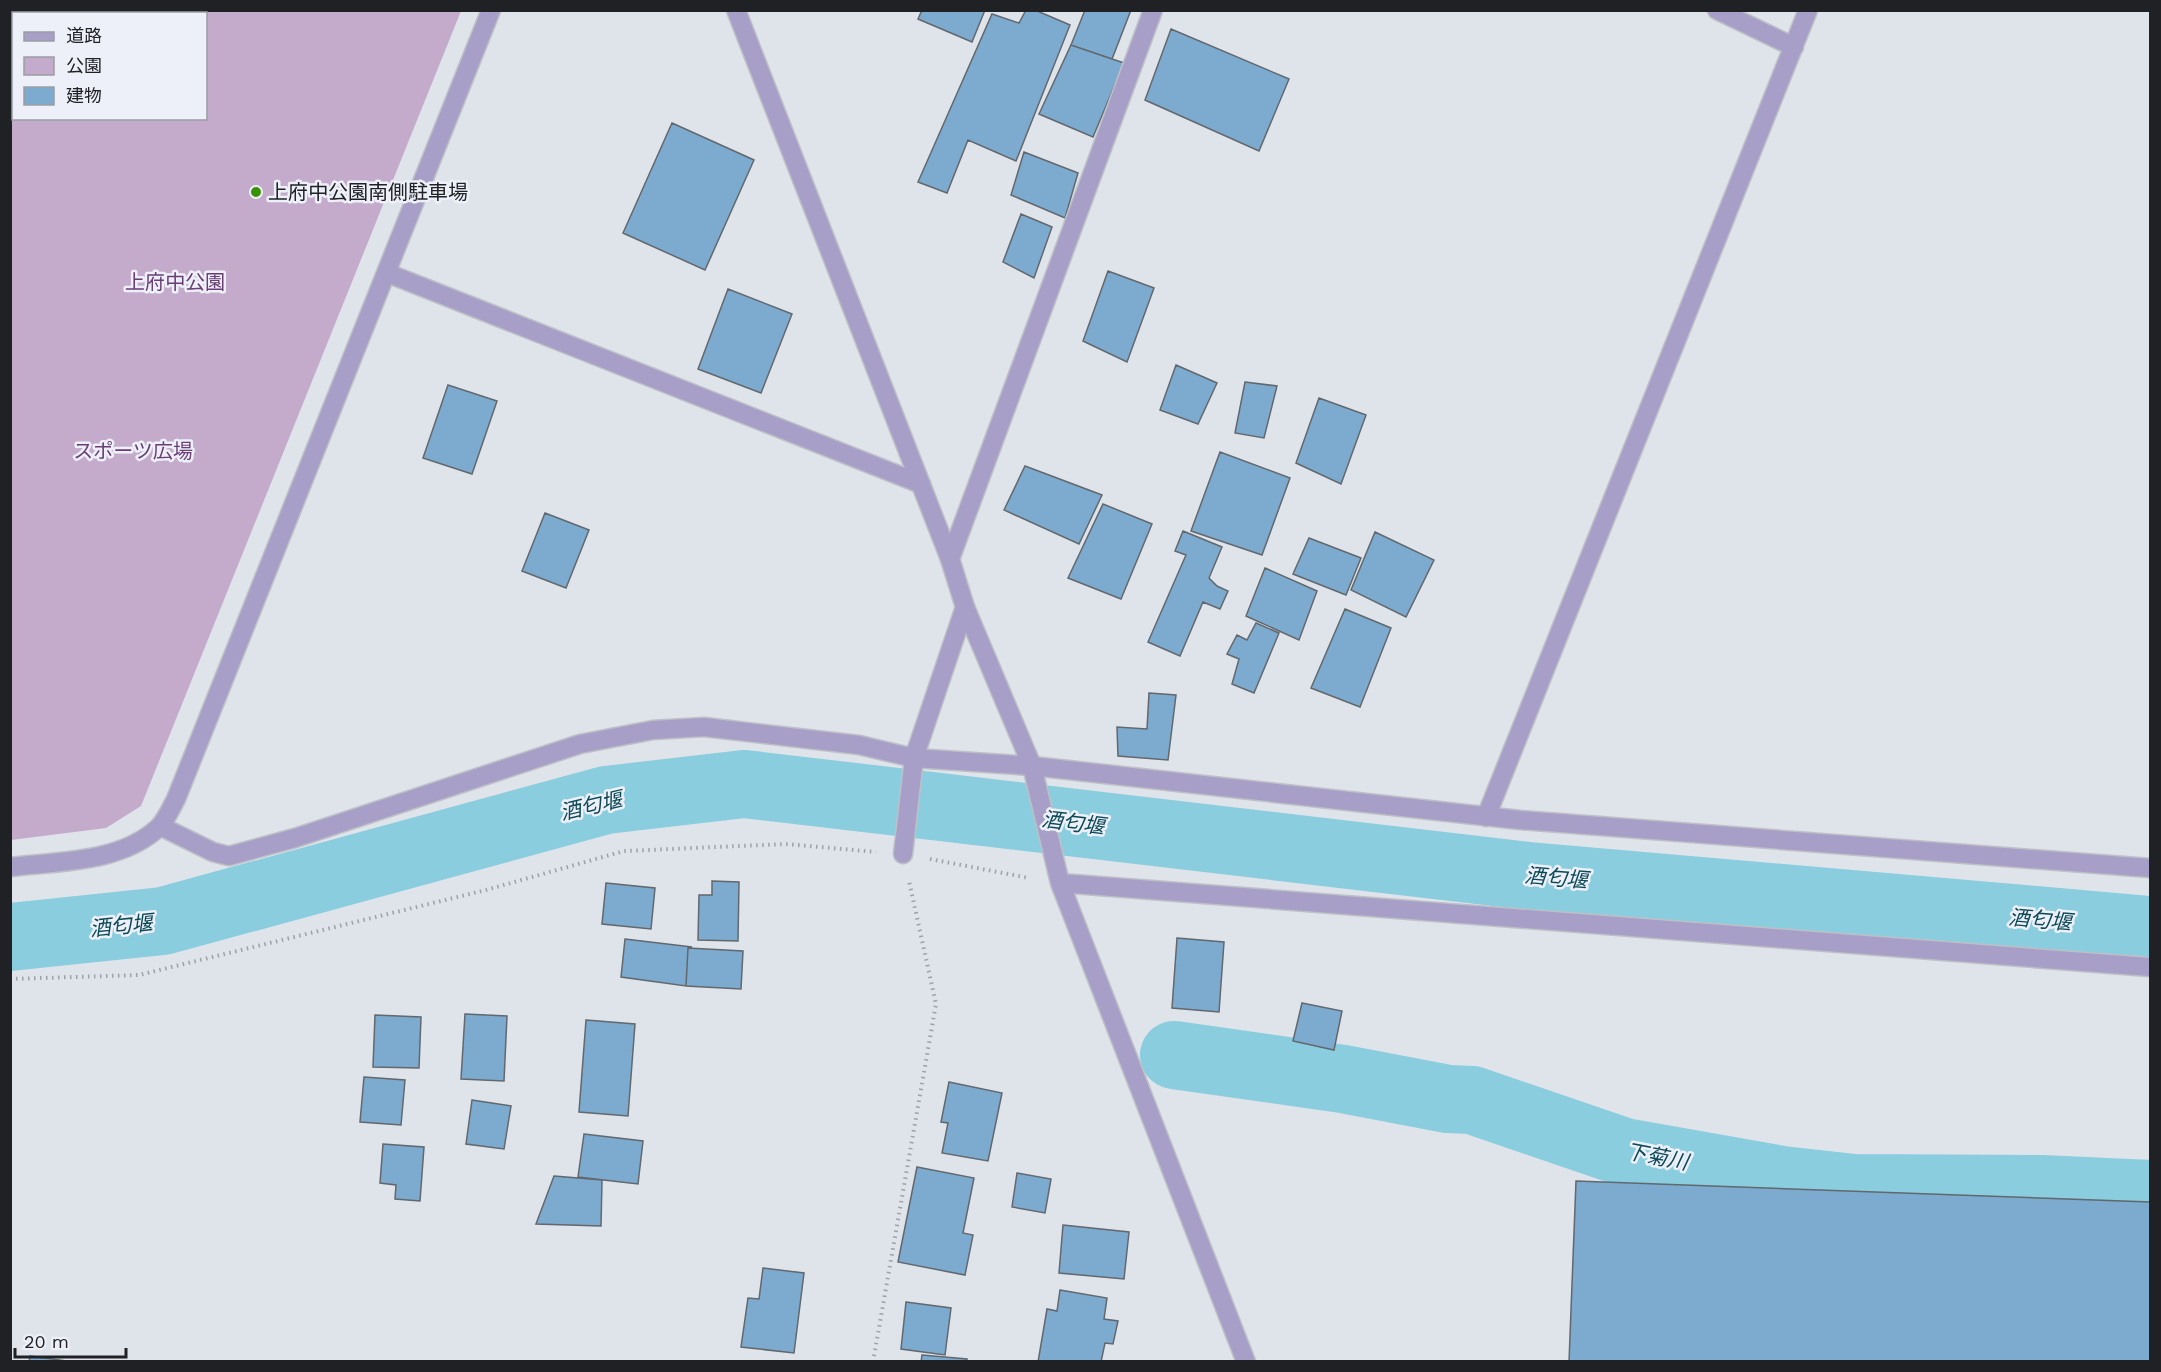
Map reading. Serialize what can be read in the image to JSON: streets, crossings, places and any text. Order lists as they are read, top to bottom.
{
  "water": ["酒匂堰", "下菊川"],
  "parks": ["上府中公園", "スポーツ広場"],
  "places": ["上府中公園南側駐車場"],
  "legend": ["道路", "公園", "建物"],
  "scale_bar": "20 m"
}
